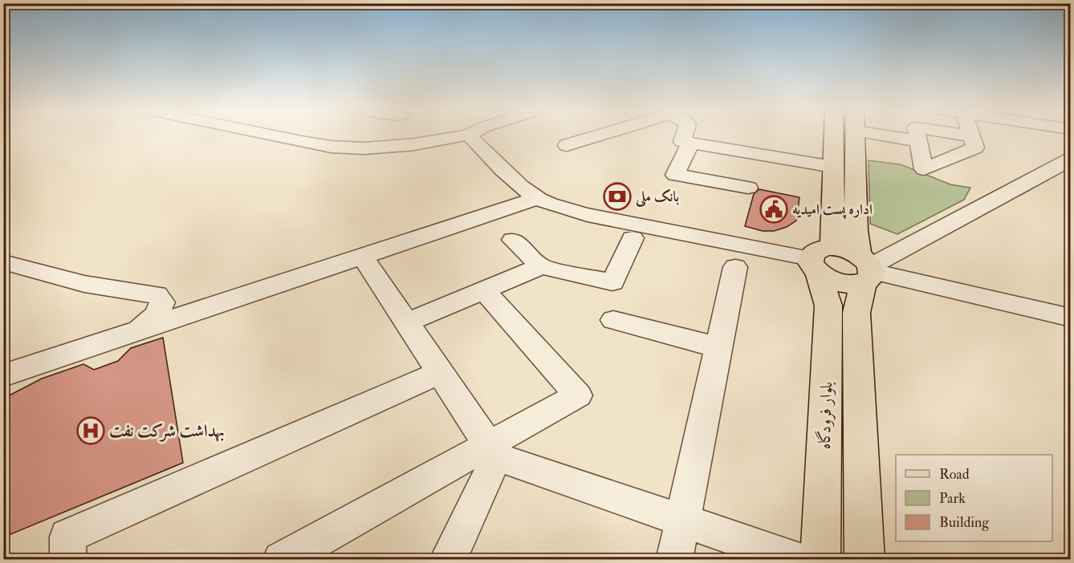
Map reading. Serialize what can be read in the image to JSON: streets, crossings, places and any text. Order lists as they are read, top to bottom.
{
  "streets": {
    "main road": ["بلوار فرودگاه"]
  },
  "places": {
    "bank": ["بانک ملی"],
    "public building": ["اداره پست امیدیه"],
    "hospital": ["بهداشت شرکت نفت"]
  },
  "legend": ["Road", "Park", "Building"]
}
